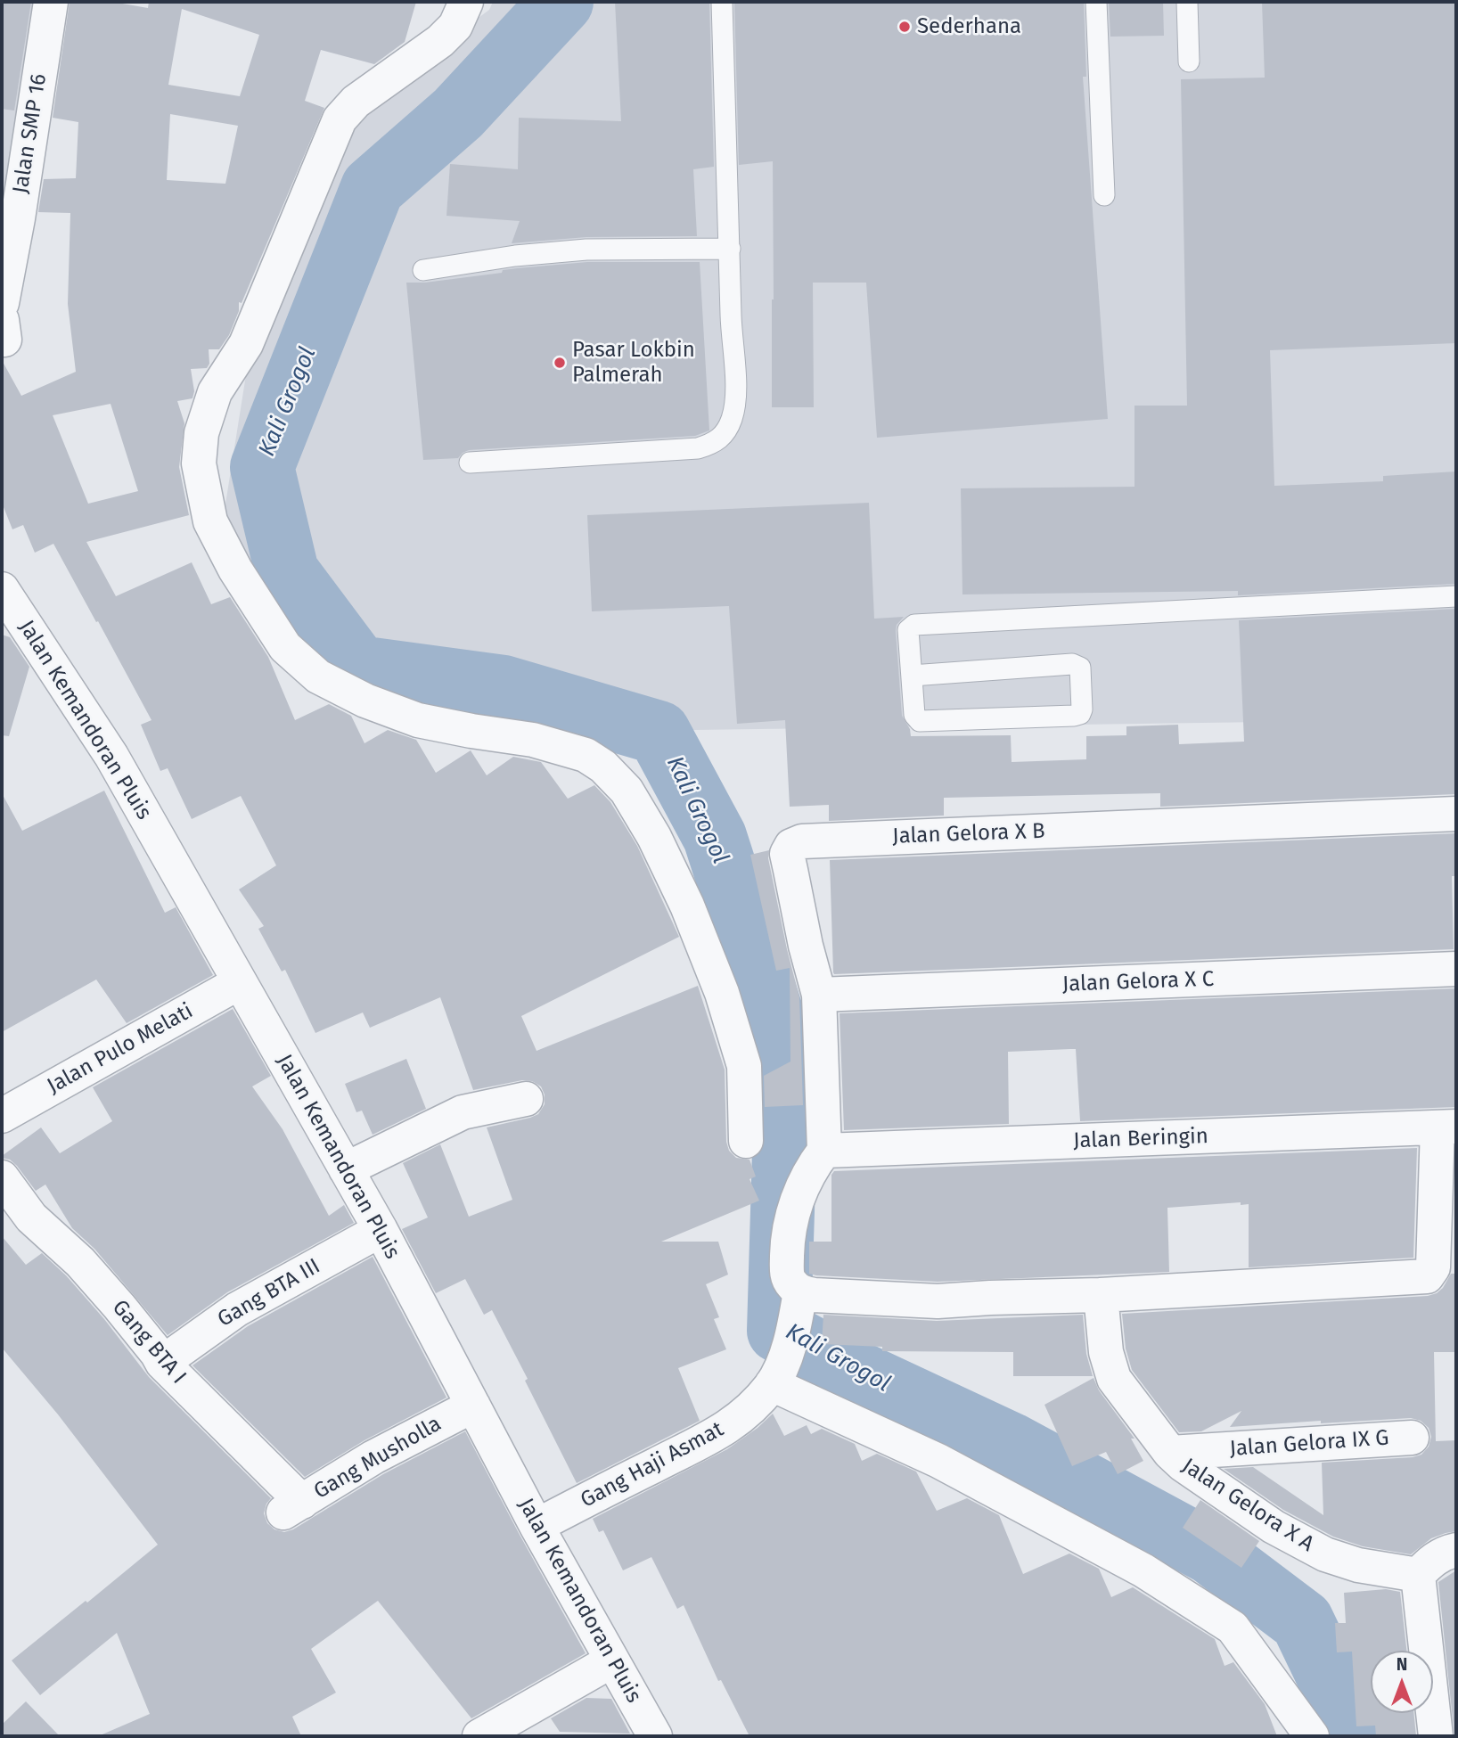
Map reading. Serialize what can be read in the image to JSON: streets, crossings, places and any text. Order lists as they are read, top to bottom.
{
  "streets": {
    "street": [
      "Jalan SMP 16",
      "Jalan Kemandoran Pluis",
      "Jalan Gelora X B",
      "Jalan Gelora X C",
      "Jalan Pulo Melati",
      "Jalan Beringin",
      "Gang BTA III",
      "Gang BTA I",
      "Jalan Gelora IX G",
      "Gang Musholla",
      "Gang Haji Asmat",
      "Jalan Gelora X A"
    ]
  },
  "crossings": [
    ["Jalan Kemandoran Pluis", "Jalan Pulo Melati"],
    ["Jalan Kemandoran Pluis", "Gang BTA III"],
    ["Jalan Kemandoran Pluis", "Gang Musholla"],
    ["Jalan Kemandoran Pluis", "Gang Haji Asmat"],
    ["Jalan Gelora X B", "Jalan Gelora X C"],
    ["Jalan Gelora X B", "Jalan Beringin"],
    ["Gang BTA III", "Gang BTA I"],
    ["Gang BTA I", "Gang Musholla"],
    ["Jalan Gelora IX G", "Jalan Gelora X A"]
  ],
  "water": ["Kali Grogol"],
  "places": ["Sederhana", "Pasar Lokbin Palmerah"],
  "north": "top"
}
